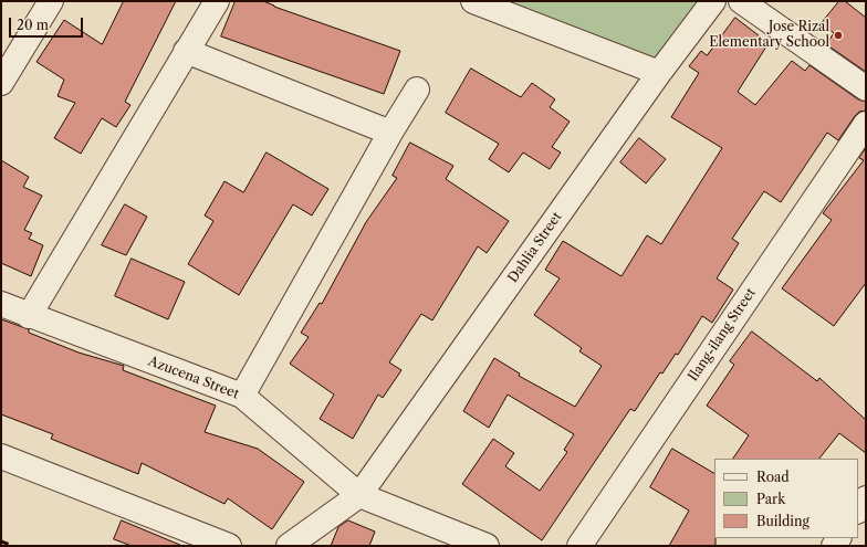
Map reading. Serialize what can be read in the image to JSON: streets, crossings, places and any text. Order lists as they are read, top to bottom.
{
  "streets": {
    "street": ["Dahlia Street", "Ilang-ilang Street", "Azucena Street"]
  },
  "crossings": [
    ["Dahlia Street", "Azucena Street"]
  ],
  "places": ["Jose Rizal Elementary School"],
  "legend": ["Road", "Park", "Building"],
  "scale_bar": "20 m"
}
